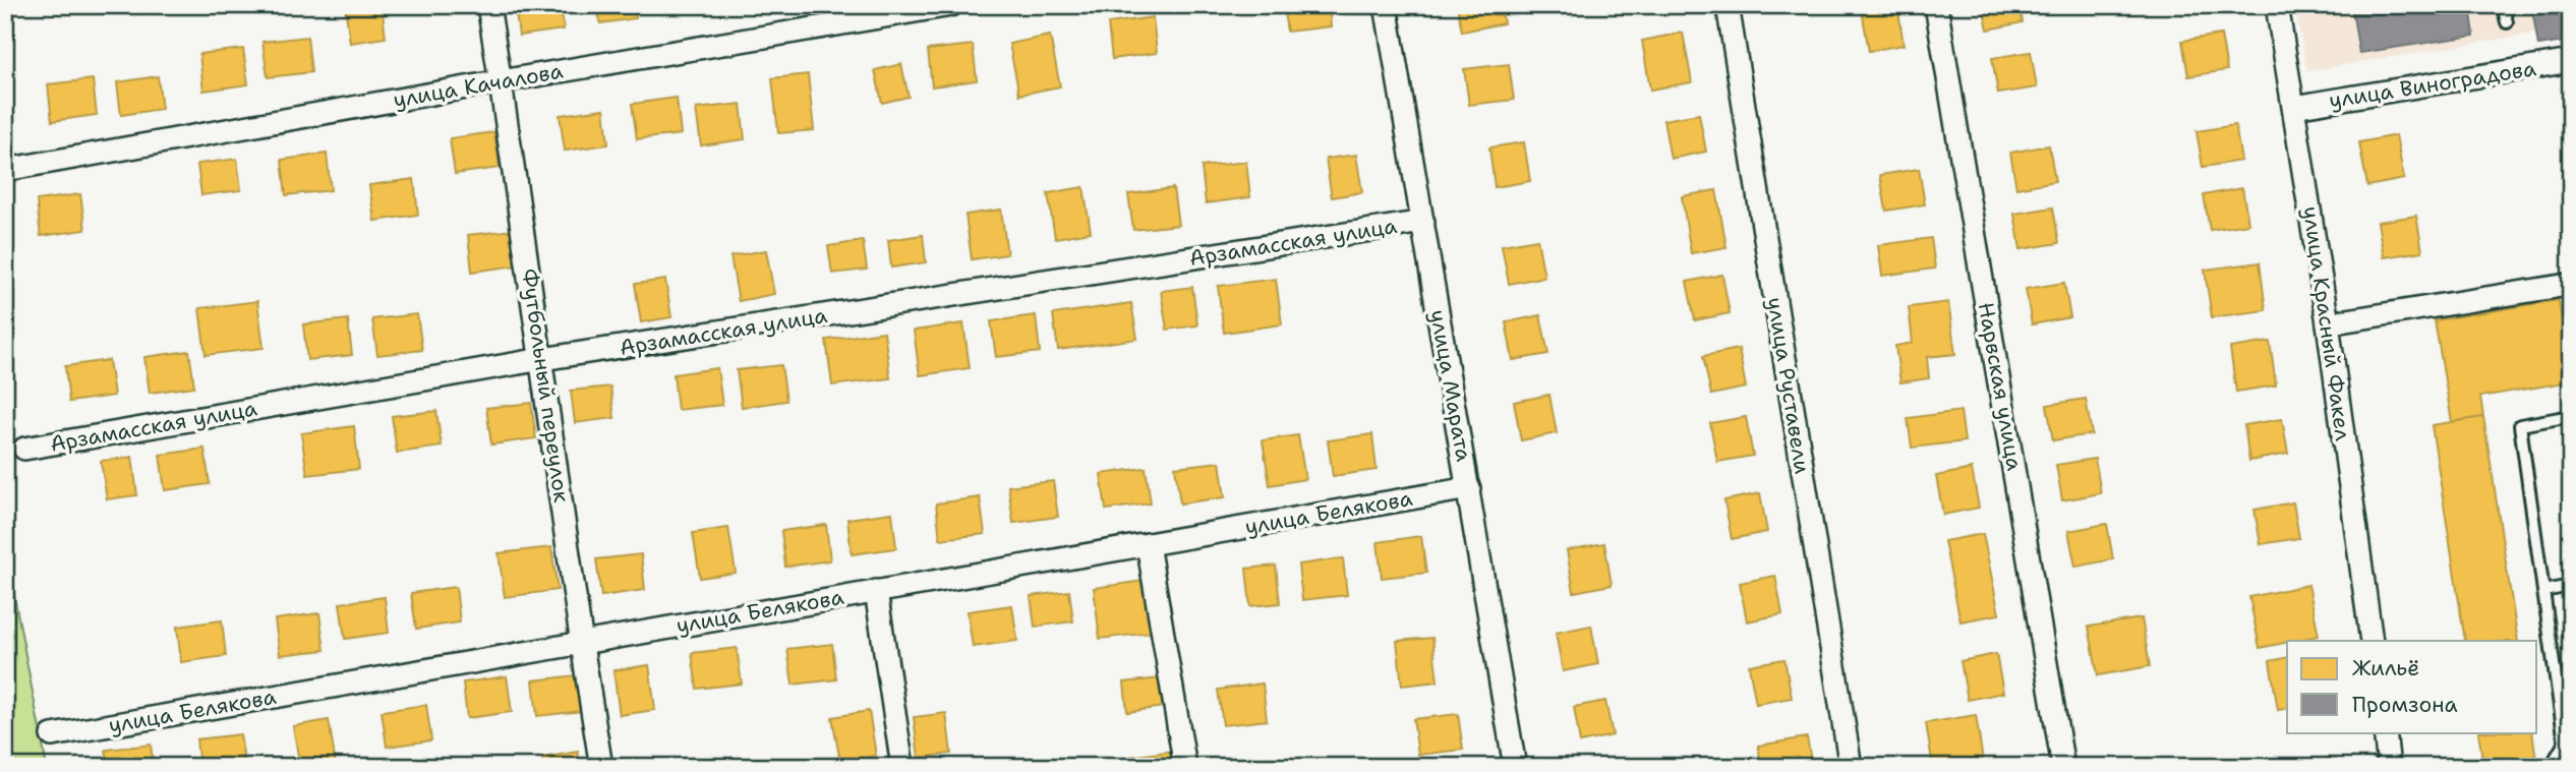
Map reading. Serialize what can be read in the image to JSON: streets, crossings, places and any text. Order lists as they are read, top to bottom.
{
  "streets": {
    "street": [
      "улица Виноградова",
      "улица Качалова",
      "Арзамасская улица",
      "улица Красный Факел",
      "Футбольный переулок",
      "улица Марата",
      "улица Руставели",
      "Нарвская улица",
      "улица Белякова"
    ]
  },
  "crossings": [
    ["улица Виноградова", "улица Красный Факел"],
    ["улица Качалова", "Футбольный переулок"],
    ["Арзамасская улица", "Футбольный переулок"],
    ["Арзамасская улица", "улица Марата"],
    ["Футбольный переулок", "улица Белякова"],
    ["улица Марата", "улица Белякова"]
  ],
  "legend": ["Жильё", "Промзона"]
}
